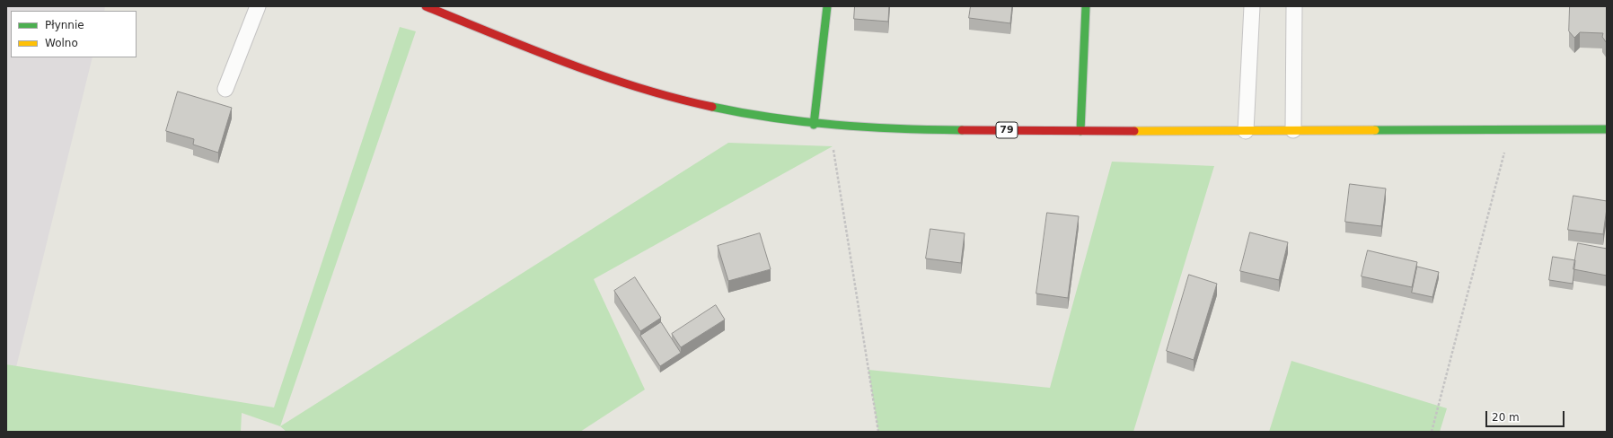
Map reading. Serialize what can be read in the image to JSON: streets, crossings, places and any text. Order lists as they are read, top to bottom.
{
  "streets": {
    "main road": ["79"]
  },
  "legend": ["Płynnie", "Wolno"],
  "scale_bar": "20 m"
}
